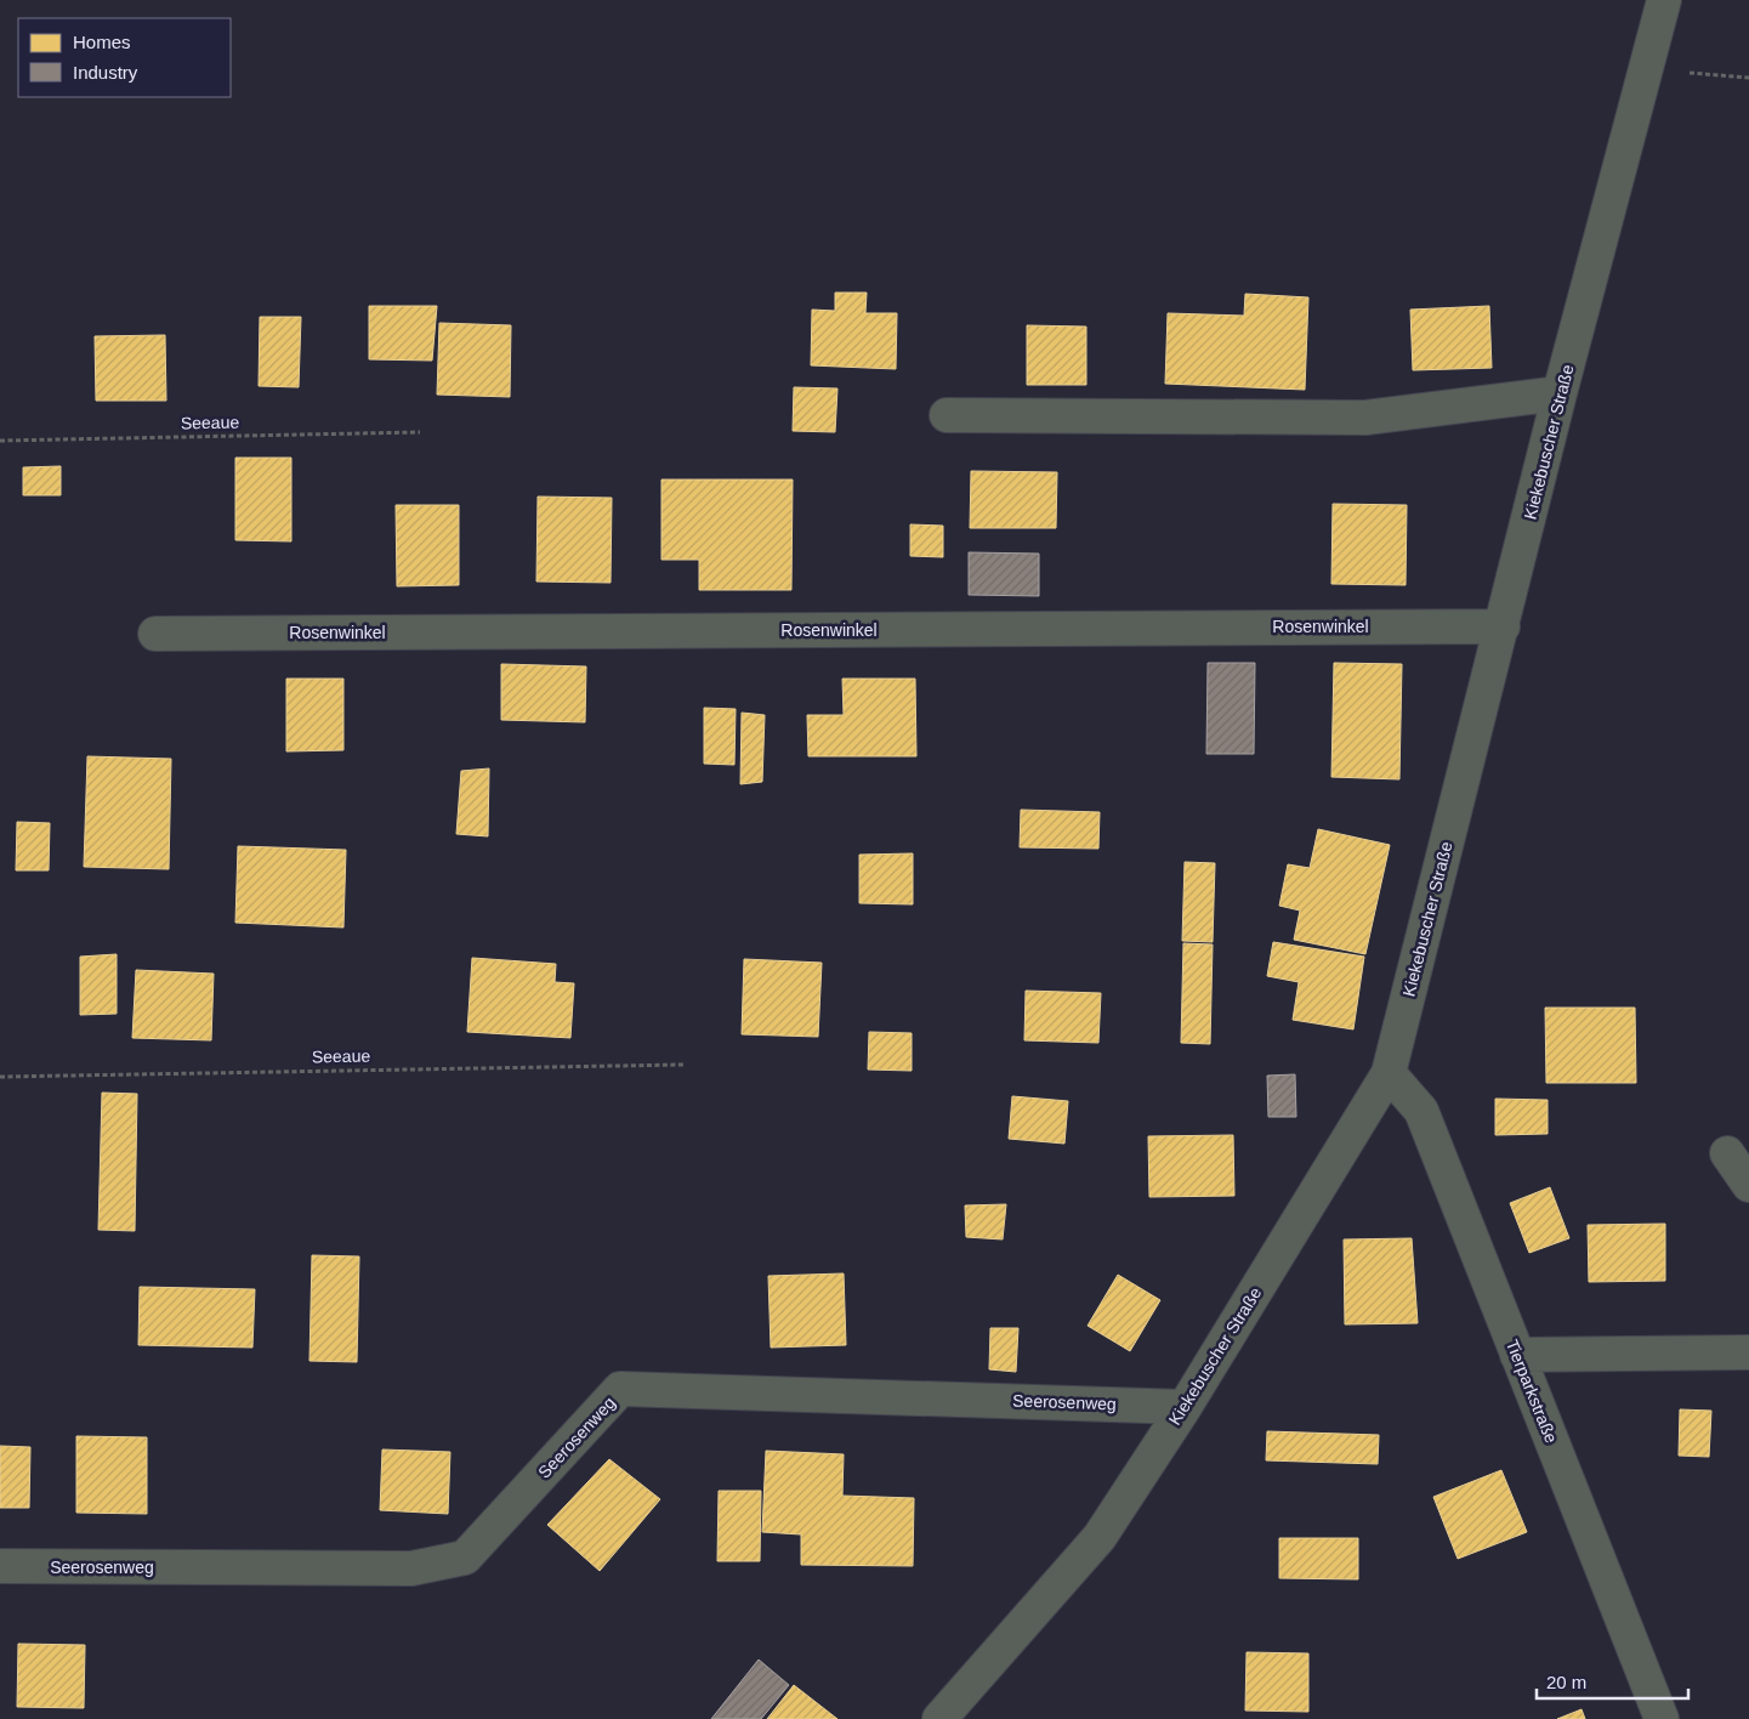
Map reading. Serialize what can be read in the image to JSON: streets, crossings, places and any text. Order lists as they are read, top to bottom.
{
  "streets": {
    "street": [
      "Kiekebuscher Straße",
      "Rosenwinkel",
      "Tierparkstraße",
      "Seerosenweg"
    ],
    "path": ["Seeaue"]
  },
  "crossings": [
    ["Kiekebuscher Straße", "Rosenwinkel"],
    ["Kiekebuscher Straße", "Tierparkstraße"],
    ["Kiekebuscher Straße", "Seerosenweg"]
  ],
  "legend": ["Homes", "Industry"],
  "scale_bar": "20 m"
}
